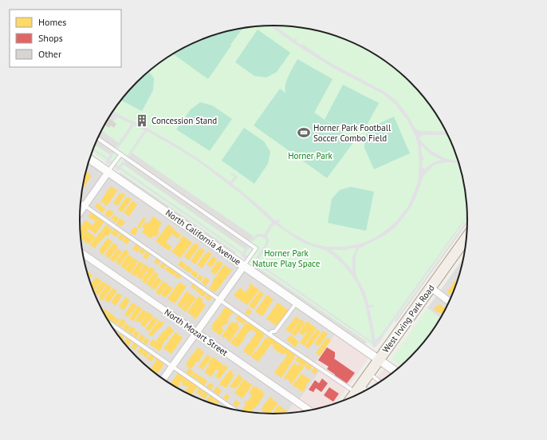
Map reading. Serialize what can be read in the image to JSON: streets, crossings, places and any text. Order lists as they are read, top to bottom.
{
  "streets": {
    "main road": ["West Irving Park Road"],
    "street": ["North California Avenue", "North Mozart Street"]
  },
  "crossings": [
    ["North California Avenue", "West Irving Park Road"]
  ],
  "parks": ["Horner Park", "Horner Park Nature Play Space"],
  "places": {
    "building": ["Concession Stand"],
    "sports": ["Horner Park Football Soccer Combo Field"]
  },
  "legend": ["Homes", "Shops", "Other"]
}
